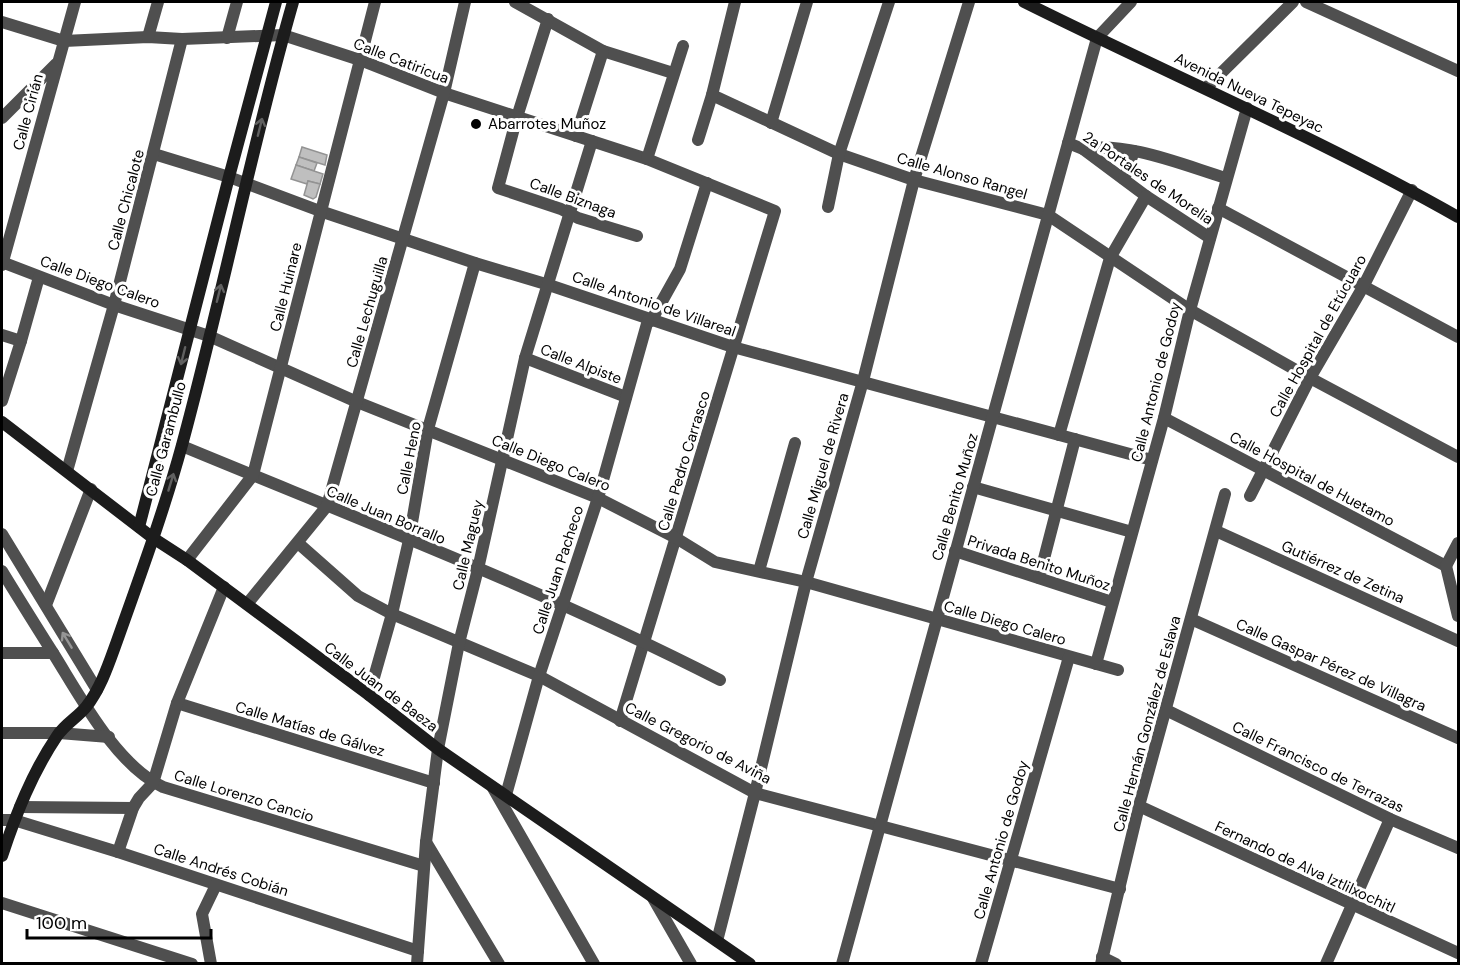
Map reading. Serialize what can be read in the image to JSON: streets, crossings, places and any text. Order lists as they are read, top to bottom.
{
  "streets": {
    "street": [
      "Calle Catiricua",
      "Avenida Nueva Tepeyac",
      "Calle Cirián",
      "Calle Alonso Rangel",
      "2a Portales de Morelia",
      "Calle Biznaga",
      "Calle Chicalote",
      "Calle Diego Calero",
      "Calle Huinare",
      "Calle Antonio de Villareal",
      "Calle Lechuguilla",
      "Calle Hospital de Etúcuaro",
      "Calle Alpiste",
      "Calle Antonio de Godoy",
      "Calle Garambullo",
      "Calle Heno",
      "Calle Pedro Carrasco",
      "Calle Miguel de Rivera",
      "Calle Hospital de Huetamo",
      "Calle Benito Muñoz",
      "Calle Juan Borrallo",
      "Calle Maguey",
      "Privada Benito Muñoz",
      "Calle Juan Pacheco",
      "Gutiérrez de Zetina",
      "Calle Gaspar Pérez de Villagra",
      "Calle Juan de Baeza",
      "Calle Hernán González de Eslava",
      "Calle Matías de Gálvez",
      "Calle Gregorio de Aviña",
      "Calle Francisco de Terrazas",
      "Calle Lorenzo Cancio",
      "Fernando de Alva Iztlilxochitl",
      "Calle Andrés Cobián"
    ]
  },
  "crossings": [
    ["Calle Catiricua", "Calle Cirián"],
    ["Calle Catiricua", "Calle Biznaga"],
    ["Calle Catiricua", "Calle Chicalote"],
    ["Calle Catiricua", "Calle Huinare"],
    ["Calle Catiricua", "Calle Lechuguilla"],
    ["Calle Catiricua", "Calle Garambullo"],
    ["Calle Catiricua", "Calle Pedro Carrasco"],
    ["Calle Catiricua", "Calle Maguey"],
    ["Calle Catiricua", "Calle Juan Pacheco"],
    ["Avenida Nueva Tepeyac", "Calle Hospital de Etúcuaro"],
    ["Avenida Nueva Tepeyac", "Calle Antonio de Godoy"],
    ["Avenida Nueva Tepeyac", "Calle Benito Muñoz"],
    ["Calle Cirián", "Calle Diego Calero"],
    ["Calle Alonso Rangel", "Calle Hospital de Etúcuaro"],
    ["Calle Alonso Rangel", "Calle Antonio de Godoy"],
    ["Calle Alonso Rangel", "Calle Miguel de Rivera"],
    ["Calle Alonso Rangel", "Calle Benito Muñoz"],
    ["2a Portales de Morelia", "Calle Antonio de Godoy"],
    ["2a Portales de Morelia", "Calle Benito Muñoz"],
    ["Calle Biznaga", "Calle Maguey"],
    ["Calle Chicalote", "Calle Diego Calero"],
    ["Calle Chicalote", "Calle Antonio de Villareal"],
    ["Calle Chicalote", "Calle Juan de Baeza"],
    ["Calle Diego Calero", "Calle Huinare"],
    ["Calle Diego Calero", "Calle Lechuguilla"],
    ["Calle Diego Calero", "Calle Antonio de Godoy"],
    ["Calle Diego Calero", "Calle Garambullo"],
    ["Calle Diego Calero", "Calle Heno"],
    ["Calle Diego Calero", "Calle Pedro Carrasco"],
    ["Calle Diego Calero", "Calle Miguel de Rivera"],
    ["Calle Diego Calero", "Calle Benito Muñoz"],
    ["Calle Diego Calero", "Calle Maguey"],
    ["Calle Diego Calero", "Calle Juan Pacheco"],
    ["Calle Huinare", "Calle Antonio de Villareal"],
    ["Calle Huinare", "Calle Juan Borrallo"],
    ["Calle Huinare", "Calle Juan de Baeza"],
    ["Calle Antonio de Villareal", "Calle Lechuguilla"],
    ["Calle Antonio de Villareal", "Calle Antonio de Godoy"],
    ["Calle Antonio de Villareal", "Calle Garambullo"],
    ["Calle Antonio de Villareal", "Calle Heno"],
    ["Calle Antonio de Villareal", "Calle Pedro Carrasco"],
    ["Calle Antonio de Villareal", "Calle Miguel de Rivera"],
    ["Calle Antonio de Villareal", "Calle Benito Muñoz"],
    ["Calle Antonio de Villareal", "Calle Maguey"],
    ["Calle Antonio de Villareal", "Calle Juan Pacheco"],
    ["Calle Lechuguilla", "Calle Juan Borrallo"],
    ["Calle Lechuguilla", "Calle Juan de Baeza"],
    ["Calle Lechuguilla", "Calle Gregorio de Aviña"],
    ["Calle Hospital de Etúcuaro", "Calle Hospital de Huetamo"],
    ["Calle Alpiste", "Calle Maguey"],
    ["Calle Alpiste", "Calle Juan Pacheco"],
    ["Calle Antonio de Godoy", "Calle Hospital de Huetamo"],
    ["Calle Antonio de Godoy", "Privada Benito Muñoz"],
    ["Calle Antonio de Godoy", "Calle Gregorio de Aviña"],
    ["Calle Garambullo", "Calle Juan Borrallo"],
    ["Calle Garambullo", "Calle Juan de Baeza"],
    ["Calle Garambullo", "Calle Lorenzo Cancio"],
    ["Calle Garambullo", "Calle Andrés Cobián"],
    ["Calle Heno", "Calle Juan Borrallo"],
    ["Calle Heno", "Calle Juan de Baeza"],
    ["Calle Heno", "Calle Gregorio de Aviña"],
    ["Calle Pedro Carrasco", "Calle Juan Borrallo"],
    ["Calle Pedro Carrasco", "Calle Gregorio de Aviña"],
    ["Calle Miguel de Rivera", "Calle Juan de Baeza"],
    ["Calle Miguel de Rivera", "Calle Gregorio de Aviña"],
    ["Calle Benito Muñoz", "Privada Benito Muñoz"],
    ["Calle Benito Muñoz", "Calle Gregorio de Aviña"],
    ["Calle Juan Borrallo", "Calle Maguey"],
    ["Calle Juan Borrallo", "Calle Juan Pacheco"],
    ["Calle Maguey", "Calle Juan de Baeza"],
    ["Calle Maguey", "Calle Matías de Gálvez"],
    ["Calle Maguey", "Calle Gregorio de Aviña"],
    ["Calle Maguey", "Calle Lorenzo Cancio"],
    ["Calle Maguey", "Calle Andrés Cobián"],
    ["Calle Juan Pacheco", "Calle Juan de Baeza"],
    ["Calle Juan Pacheco", "Calle Gregorio de Aviña"],
    ["Gutiérrez de Zetina", "Calle Hernán González de Eslava"],
    ["Calle Gaspar Pérez de Villagra", "Calle Hernán González de Eslava"],
    ["Calle Hernán González de Eslava", "Calle Gregorio de Aviña"],
    ["Calle Hernán González de Eslava", "Calle Francisco de Terrazas"],
    ["Calle Hernán González de Eslava", "Fernando de Alva Iztlilxochitl"]
  ],
  "places": ["Abarrotes Muñoz"],
  "scale_bar": "100 m"
}
